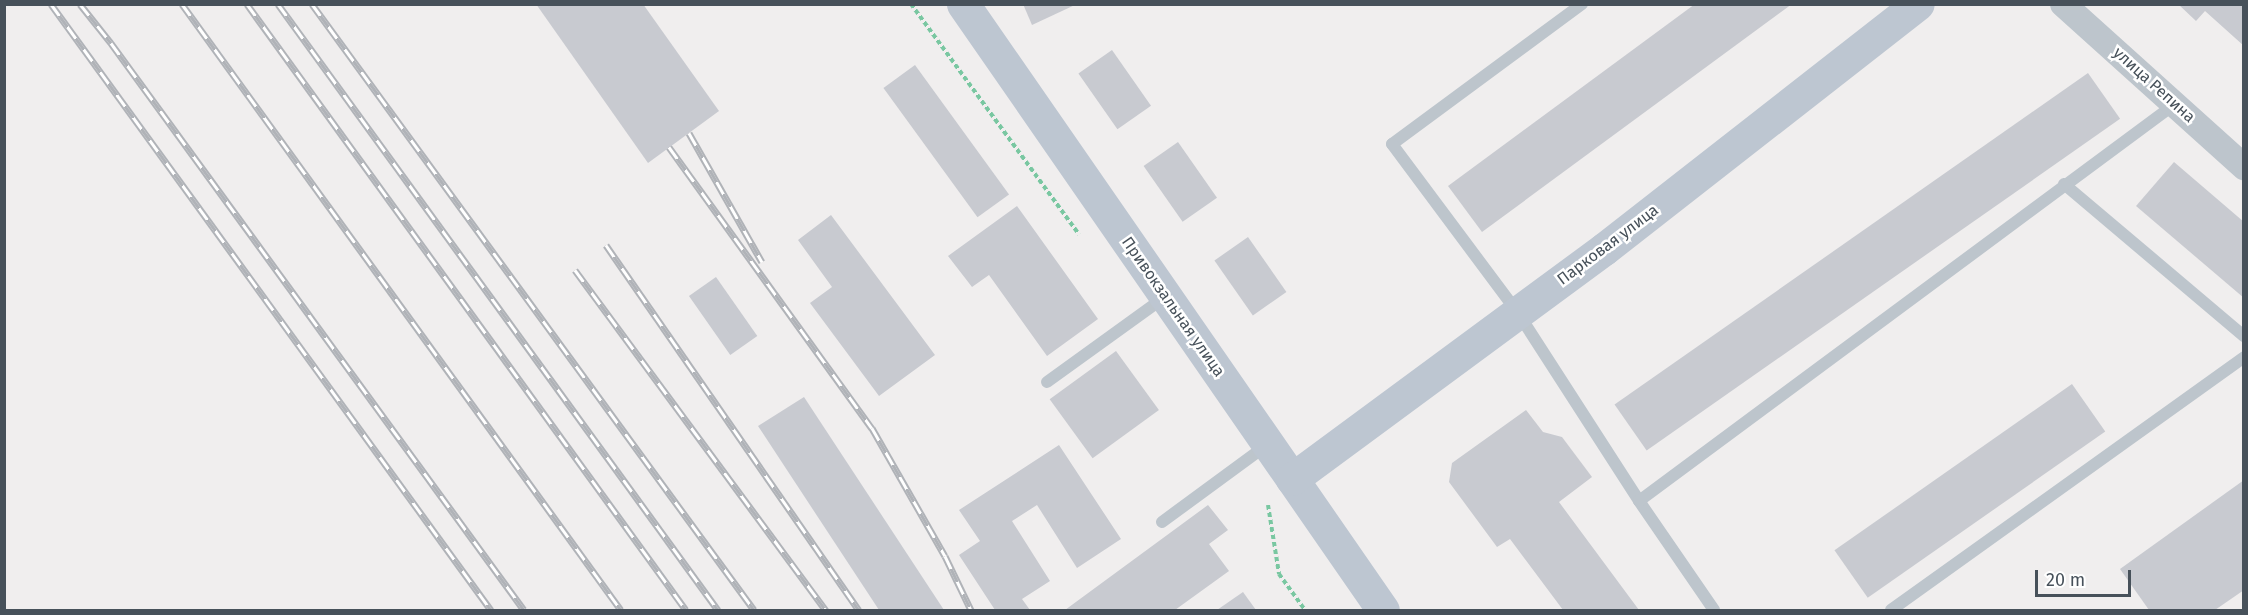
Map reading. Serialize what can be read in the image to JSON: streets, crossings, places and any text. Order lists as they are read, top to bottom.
{
  "streets": {
    "street": ["улица Репина", "Парковая улица", "Привокзальная улица"]
  },
  "crossings": [
    ["Парковая улица", "Привокзальная улица"]
  ],
  "scale_bar": "20 m"
}
